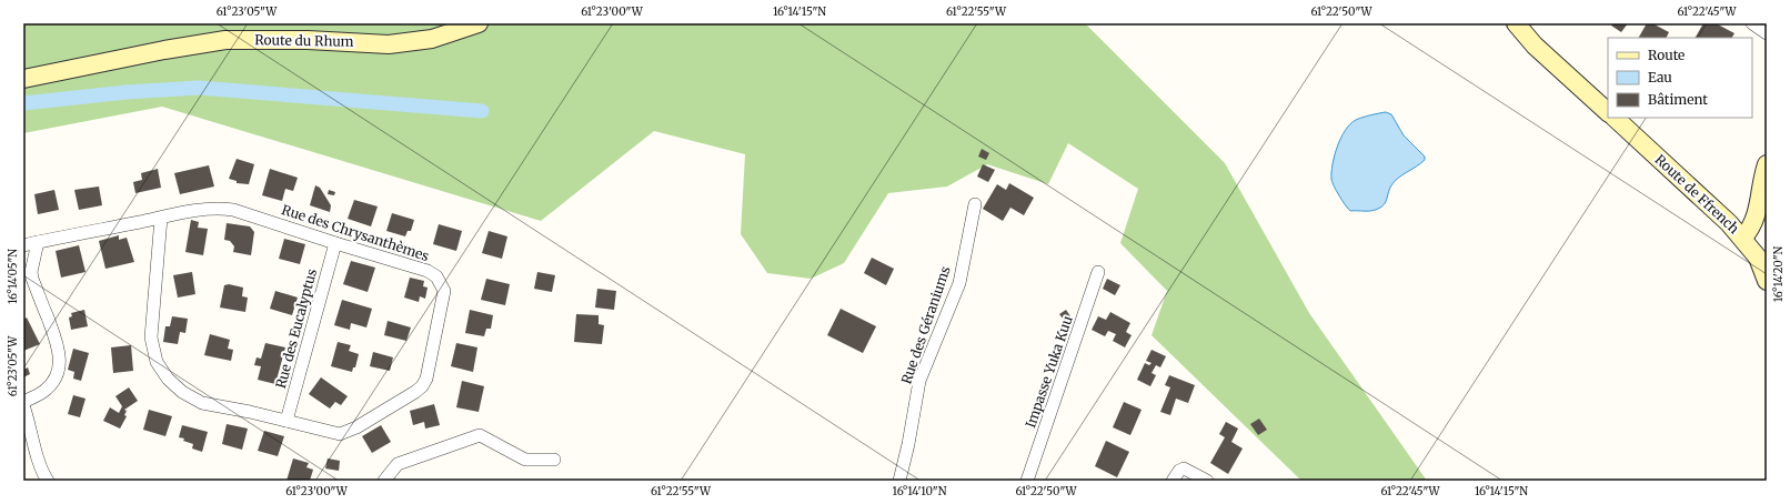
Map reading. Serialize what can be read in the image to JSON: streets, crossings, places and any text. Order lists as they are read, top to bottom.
{
  "streets": {
    "street": [
      "Route du Rhum",
      "Route de Ffrench",
      "Rue des Chrysanthèmes",
      "Rue des Géraniums",
      "Rue des Eucalyptus",
      "Impasse Yuka Kuu"
    ]
  },
  "crossings": [
    ["Rue des Chrysanthèmes", "Rue des Eucalyptus"]
  ],
  "legend": ["Route", "Eau", "Bâtiment"],
  "coordinates": [
    "61°23'05\"W",
    "61°23'00\"W",
    "16°14'15\"N",
    "61°22'55\"W",
    "61°22'50\"W",
    "61°22'45\"W",
    "16°14'20\"N",
    "16°14'05\"N",
    "16°14'10\"N"
  ]
}
